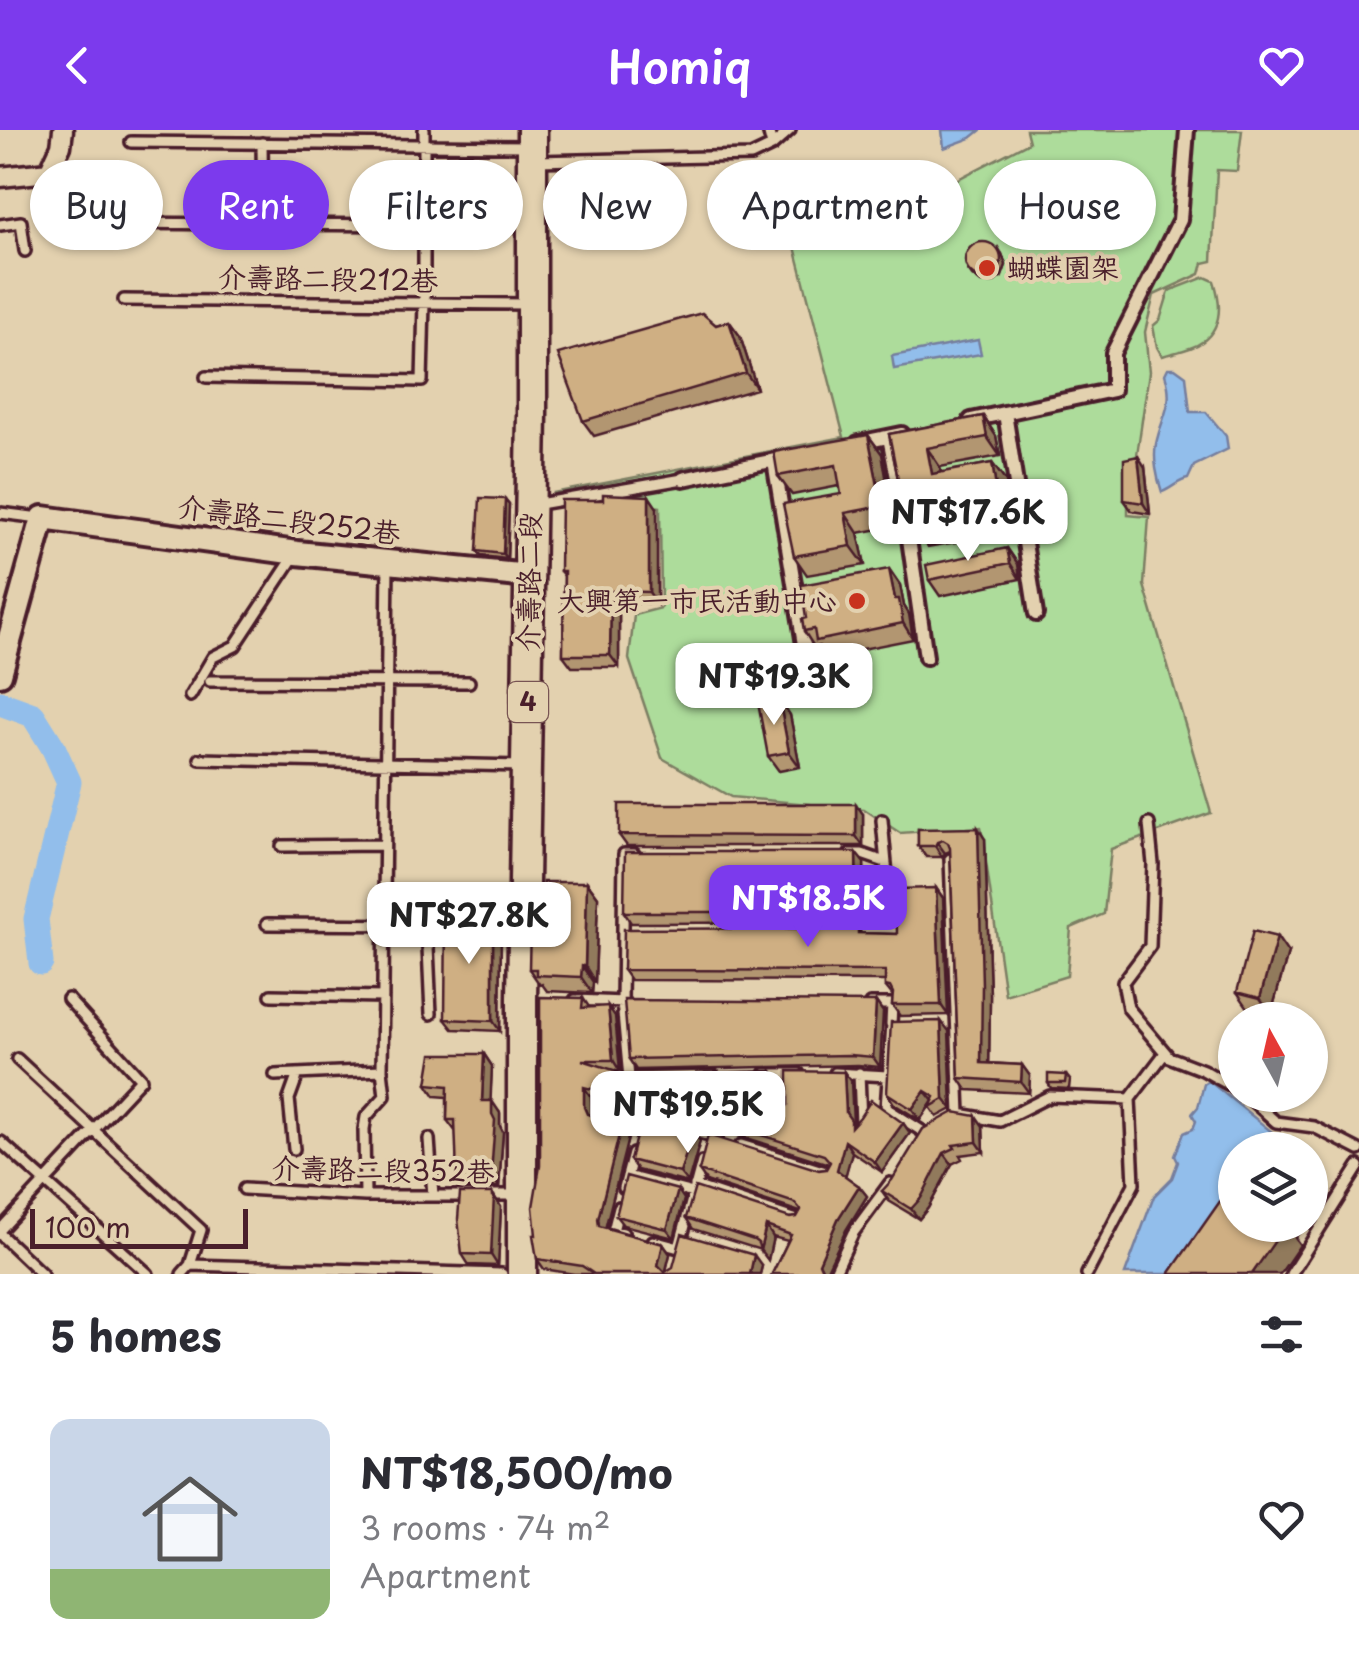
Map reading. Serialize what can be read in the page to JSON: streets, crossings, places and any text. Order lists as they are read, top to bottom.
{
  "streets": {
    "main road": ["介壽路二段", "4"],
    "street": ["介壽路二段252巷"],
    "lane": ["介壽路二段212巷", "介壽路二段352巷"]
  },
  "crossings": [
    ["介壽路二段212巷", "介壽路二段"],
    ["介壽路二段252巷", "介壽路二段"],
    ["介壽路二段", "介壽路二段352巷"]
  ],
  "places": ["蝴蝶園架", "大興第一市民活動中心"],
  "scale_bar": "100 m",
  "north": "top",
  "page": {
    "header": "Homiq",
    "chip": [
      "Buy",
      "Rent",
      "Filters",
      "New",
      "Apartment",
      "House"
    ],
    "price": [
      "NT$17.6K",
      "NT$19.3K",
      "NT$18.5K",
      "NT$27.8K",
      "NT$19.5K"
    ],
    "scale": "100 m",
    "heading": "5 homes",
    "list": [
      {
        "name": "NT$18,500/mo",
        "note": "3 rooms · 74 m² · Apartment"
      }
    ]
  }
}
